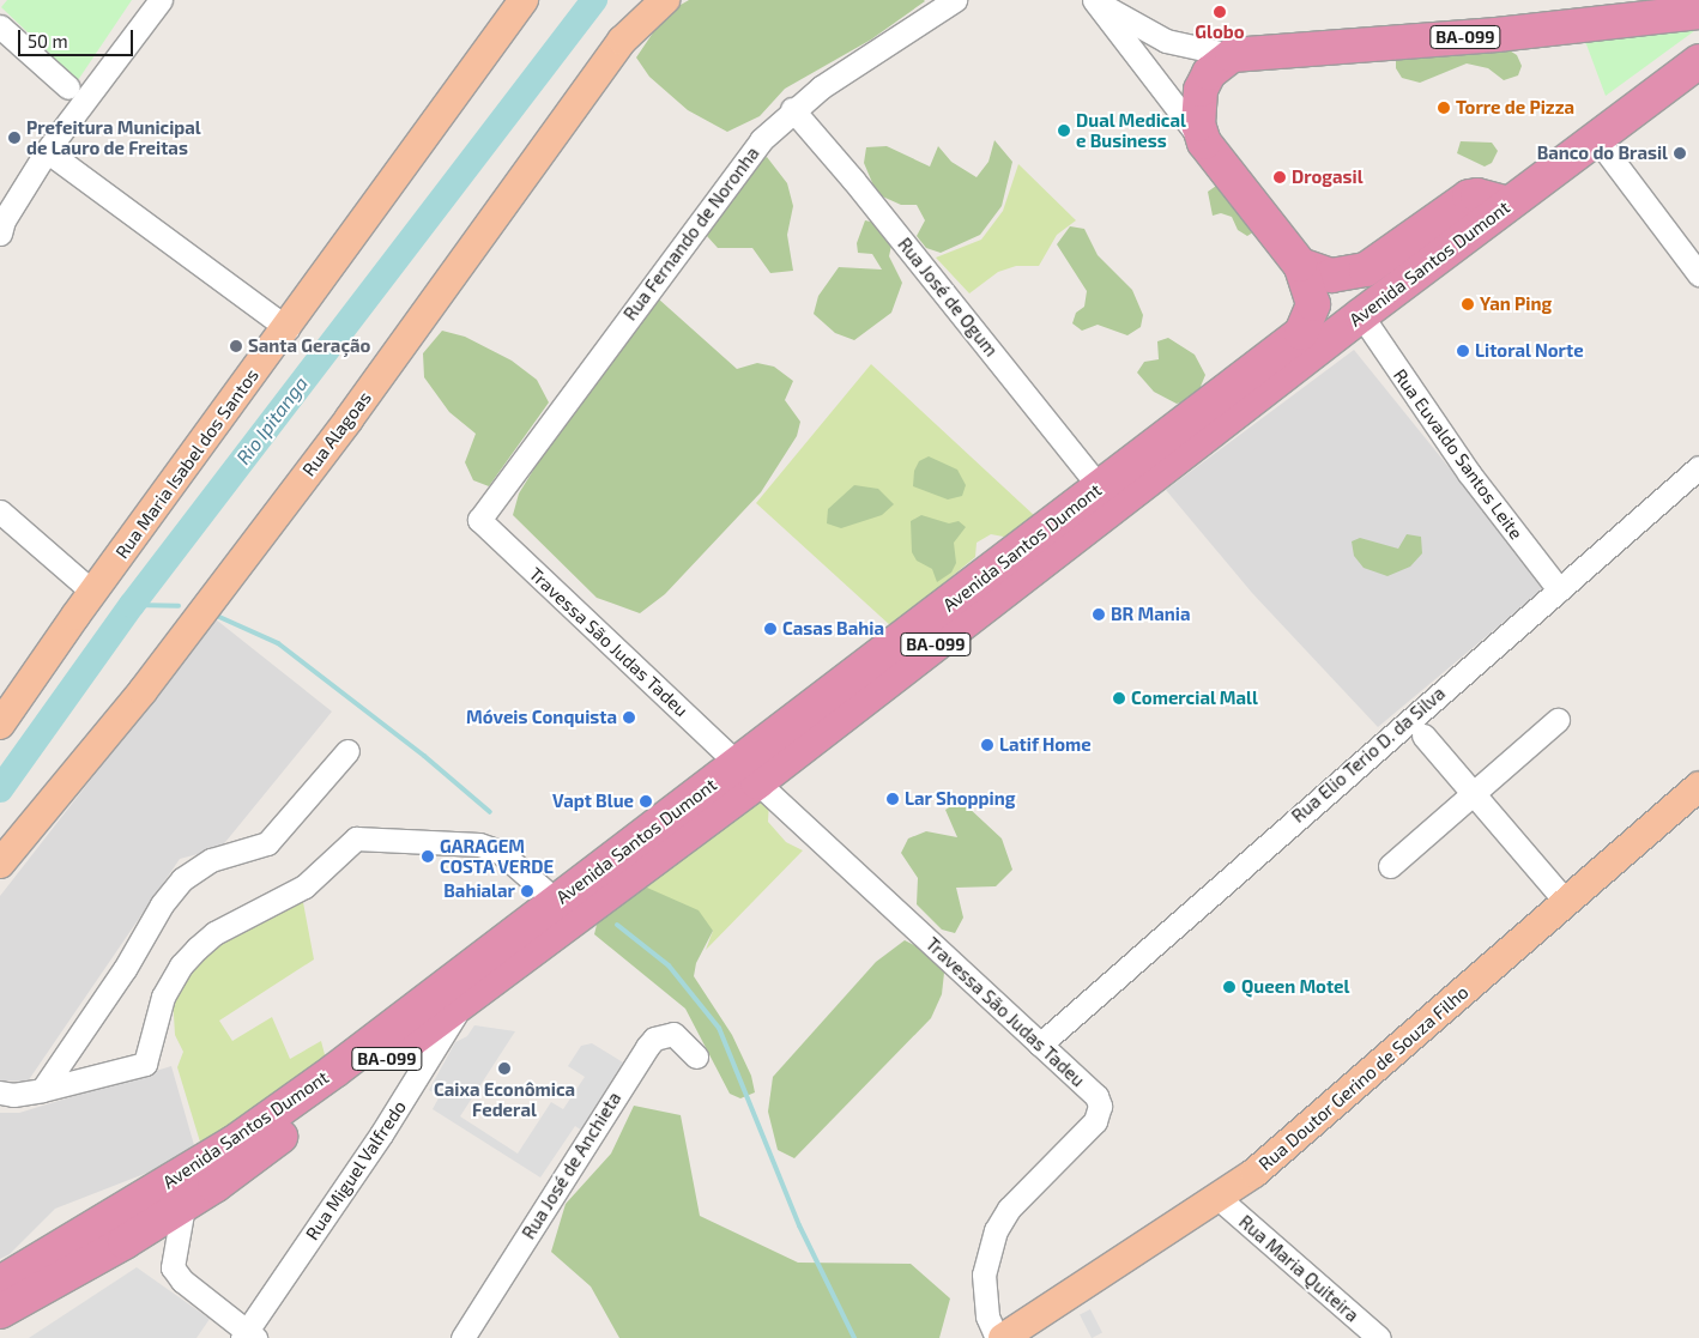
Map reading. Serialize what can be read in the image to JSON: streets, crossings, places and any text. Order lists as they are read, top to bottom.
{
  "streets": {
    "highway": ["BA-099", "Avenida Santos Dumont"],
    "main road": ["Rua Alagoas", "Rua Maria Isabel dos Santos", "Rua Doutor Gerino de Souza Filho"],
    "street": [
      "Rua Fernando de Noronha",
      "Rua José de Ogum",
      "Rua Euvaldo Santos Leite",
      "Travessa São Judas Tadeu",
      "Rua Elio Terio D. da Silva",
      "Rua José de Anchieta",
      "Rua Miguel Valfredo",
      "Rua Maria Quiteira"
    ]
  },
  "crossings": [
    ["BA-099", "Avenida Santos Dumont"],
    ["Rua Fernando de Noronha", "Rua José de Ogum"],
    ["Rua Fernando de Noronha", "Travessa São Judas Tadeu"],
    ["Avenida Santos Dumont", "Rua José de Ogum"],
    ["Avenida Santos Dumont", "Rua Euvaldo Santos Leite"],
    ["Avenida Santos Dumont", "Travessa São Judas Tadeu"],
    ["Avenida Santos Dumont", "Rua Miguel Valfredo"],
    ["Rua Euvaldo Santos Leite", "Rua Elio Terio D. da Silva"],
    ["Travessa São Judas Tadeu", "Rua Elio Terio D. da Silva"],
    ["Rua Doutor Gerino de Souza Filho", "Rua Maria Quiteira"]
  ],
  "water": ["Rio Ipitanga"],
  "places": [
    "Globo",
    "Torre de Pizza",
    "Dual Medical e Business",
    "Prefeitura Municipal de Lauro de Freitas",
    "Banco do Brasil",
    "Drogasil",
    "Yan Ping",
    "Santa Geração",
    "Litoral Norte",
    "BR Mania",
    "Casas Bahia",
    "Comercial Mall",
    "Móveis Conquista",
    "Latif Home",
    "Lar Shopping",
    "Vapt Blue",
    "GARAGEM COSTA VERDE",
    "Bahialar",
    "Queen Motel",
    "Caixa Econômica Federal"
  ],
  "scale_bar": "50 m"
}
